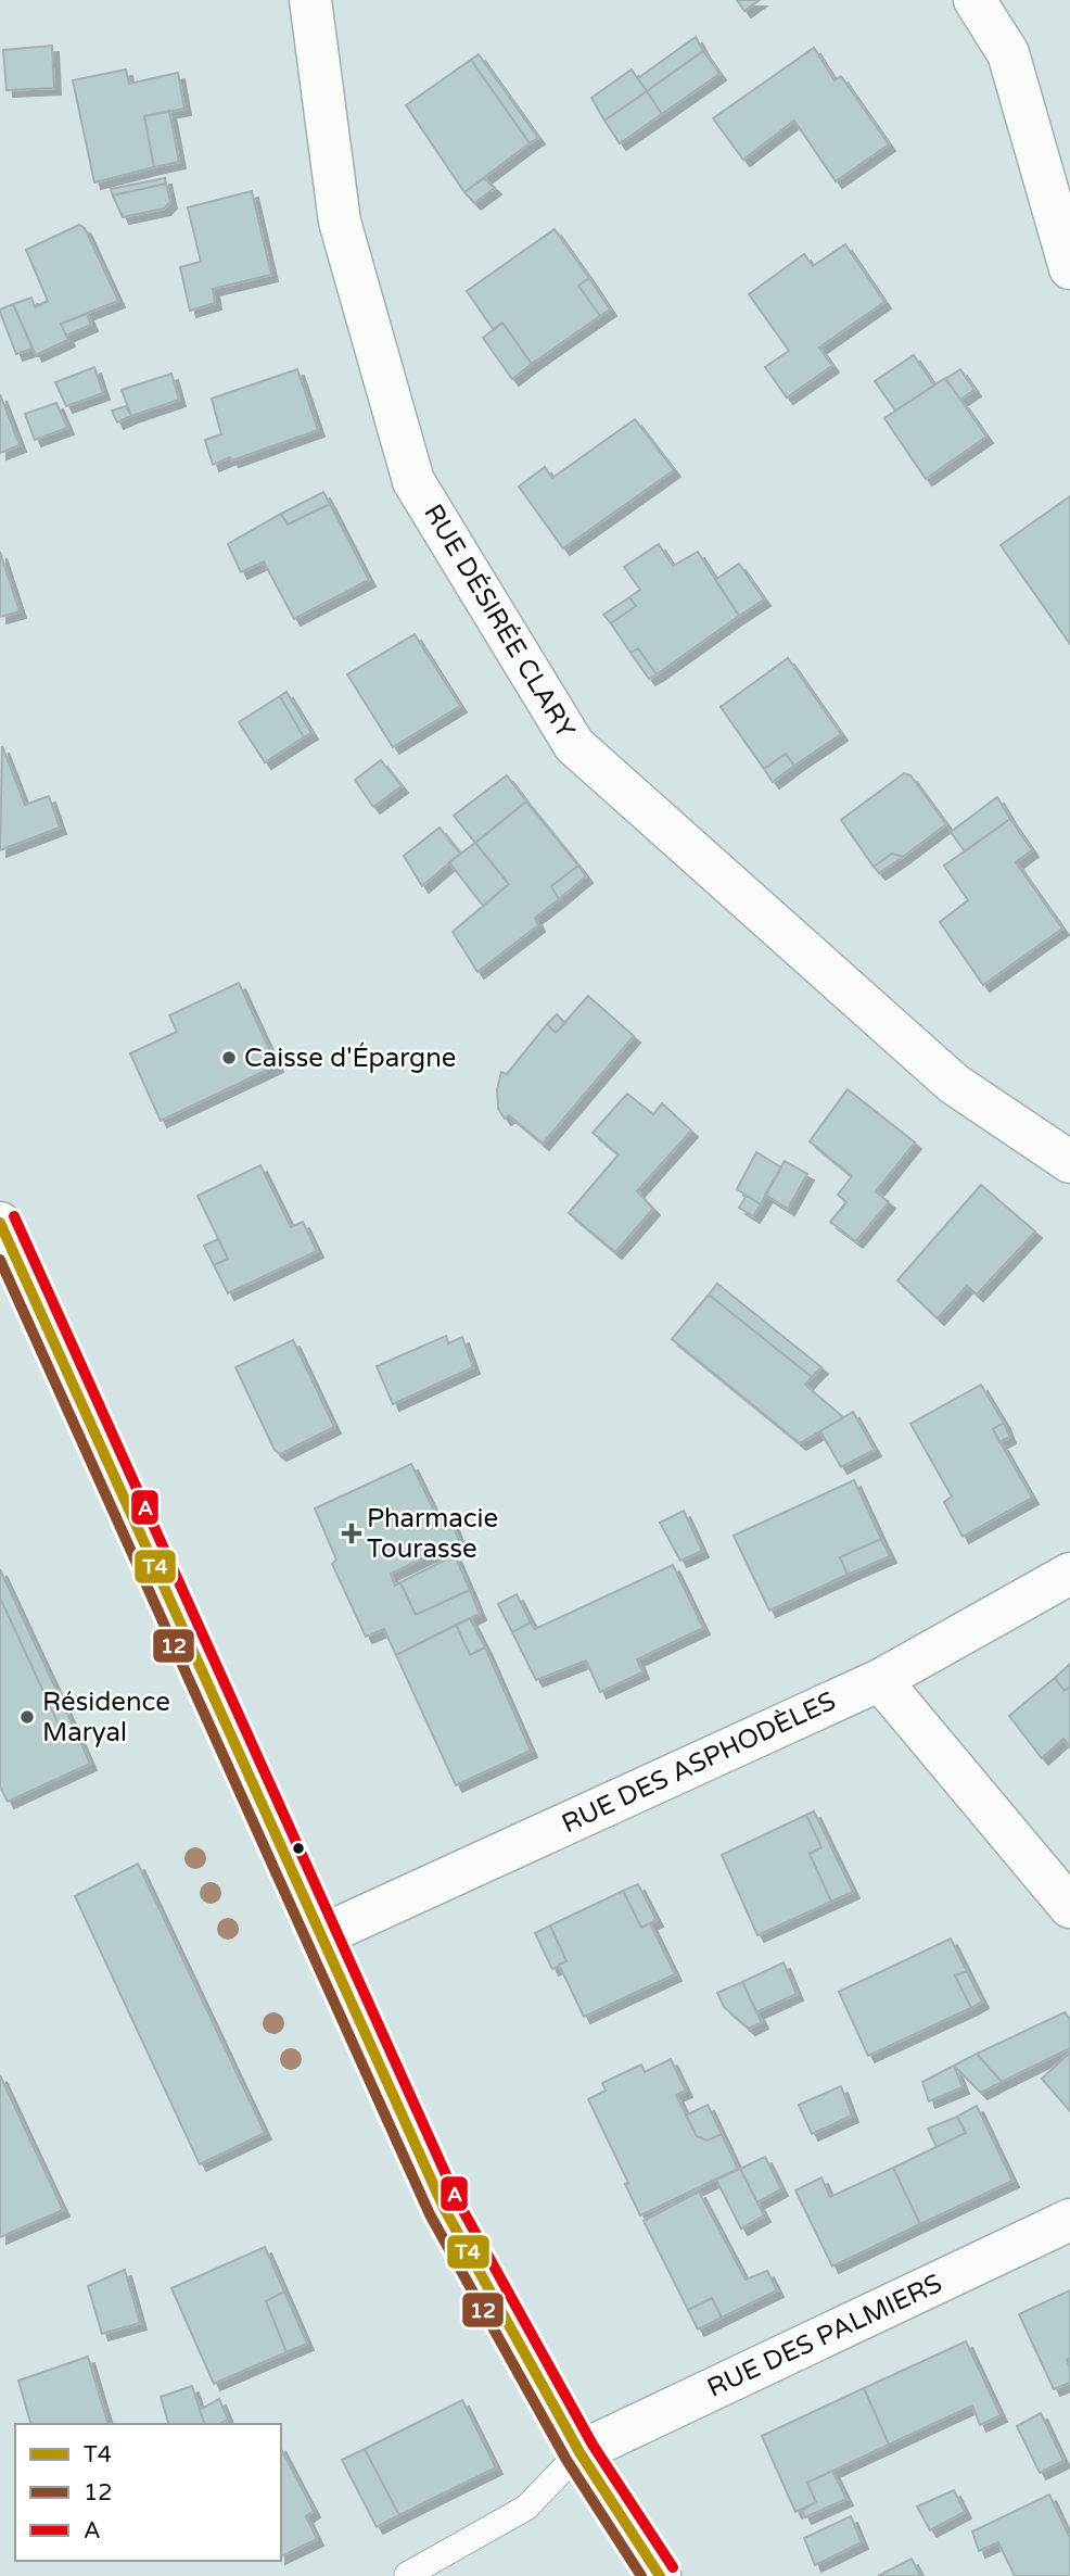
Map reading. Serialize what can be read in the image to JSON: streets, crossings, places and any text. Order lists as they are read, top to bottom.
{
  "streets": {
    "street": ["RUE DÉSIRÉE CLARY", "RUE DES ASPHODÈLES", "RUE DES PALMIERS"]
  },
  "places": {
    "other": ["Caisse d'Épargne", "Résidence Maryal"],
    "health": ["Pharmacie Tourasse"]
  },
  "lines": ["transit line A", "transit line T4", "transit line 12"],
  "legend": ["T4", "12", "A"]
}
